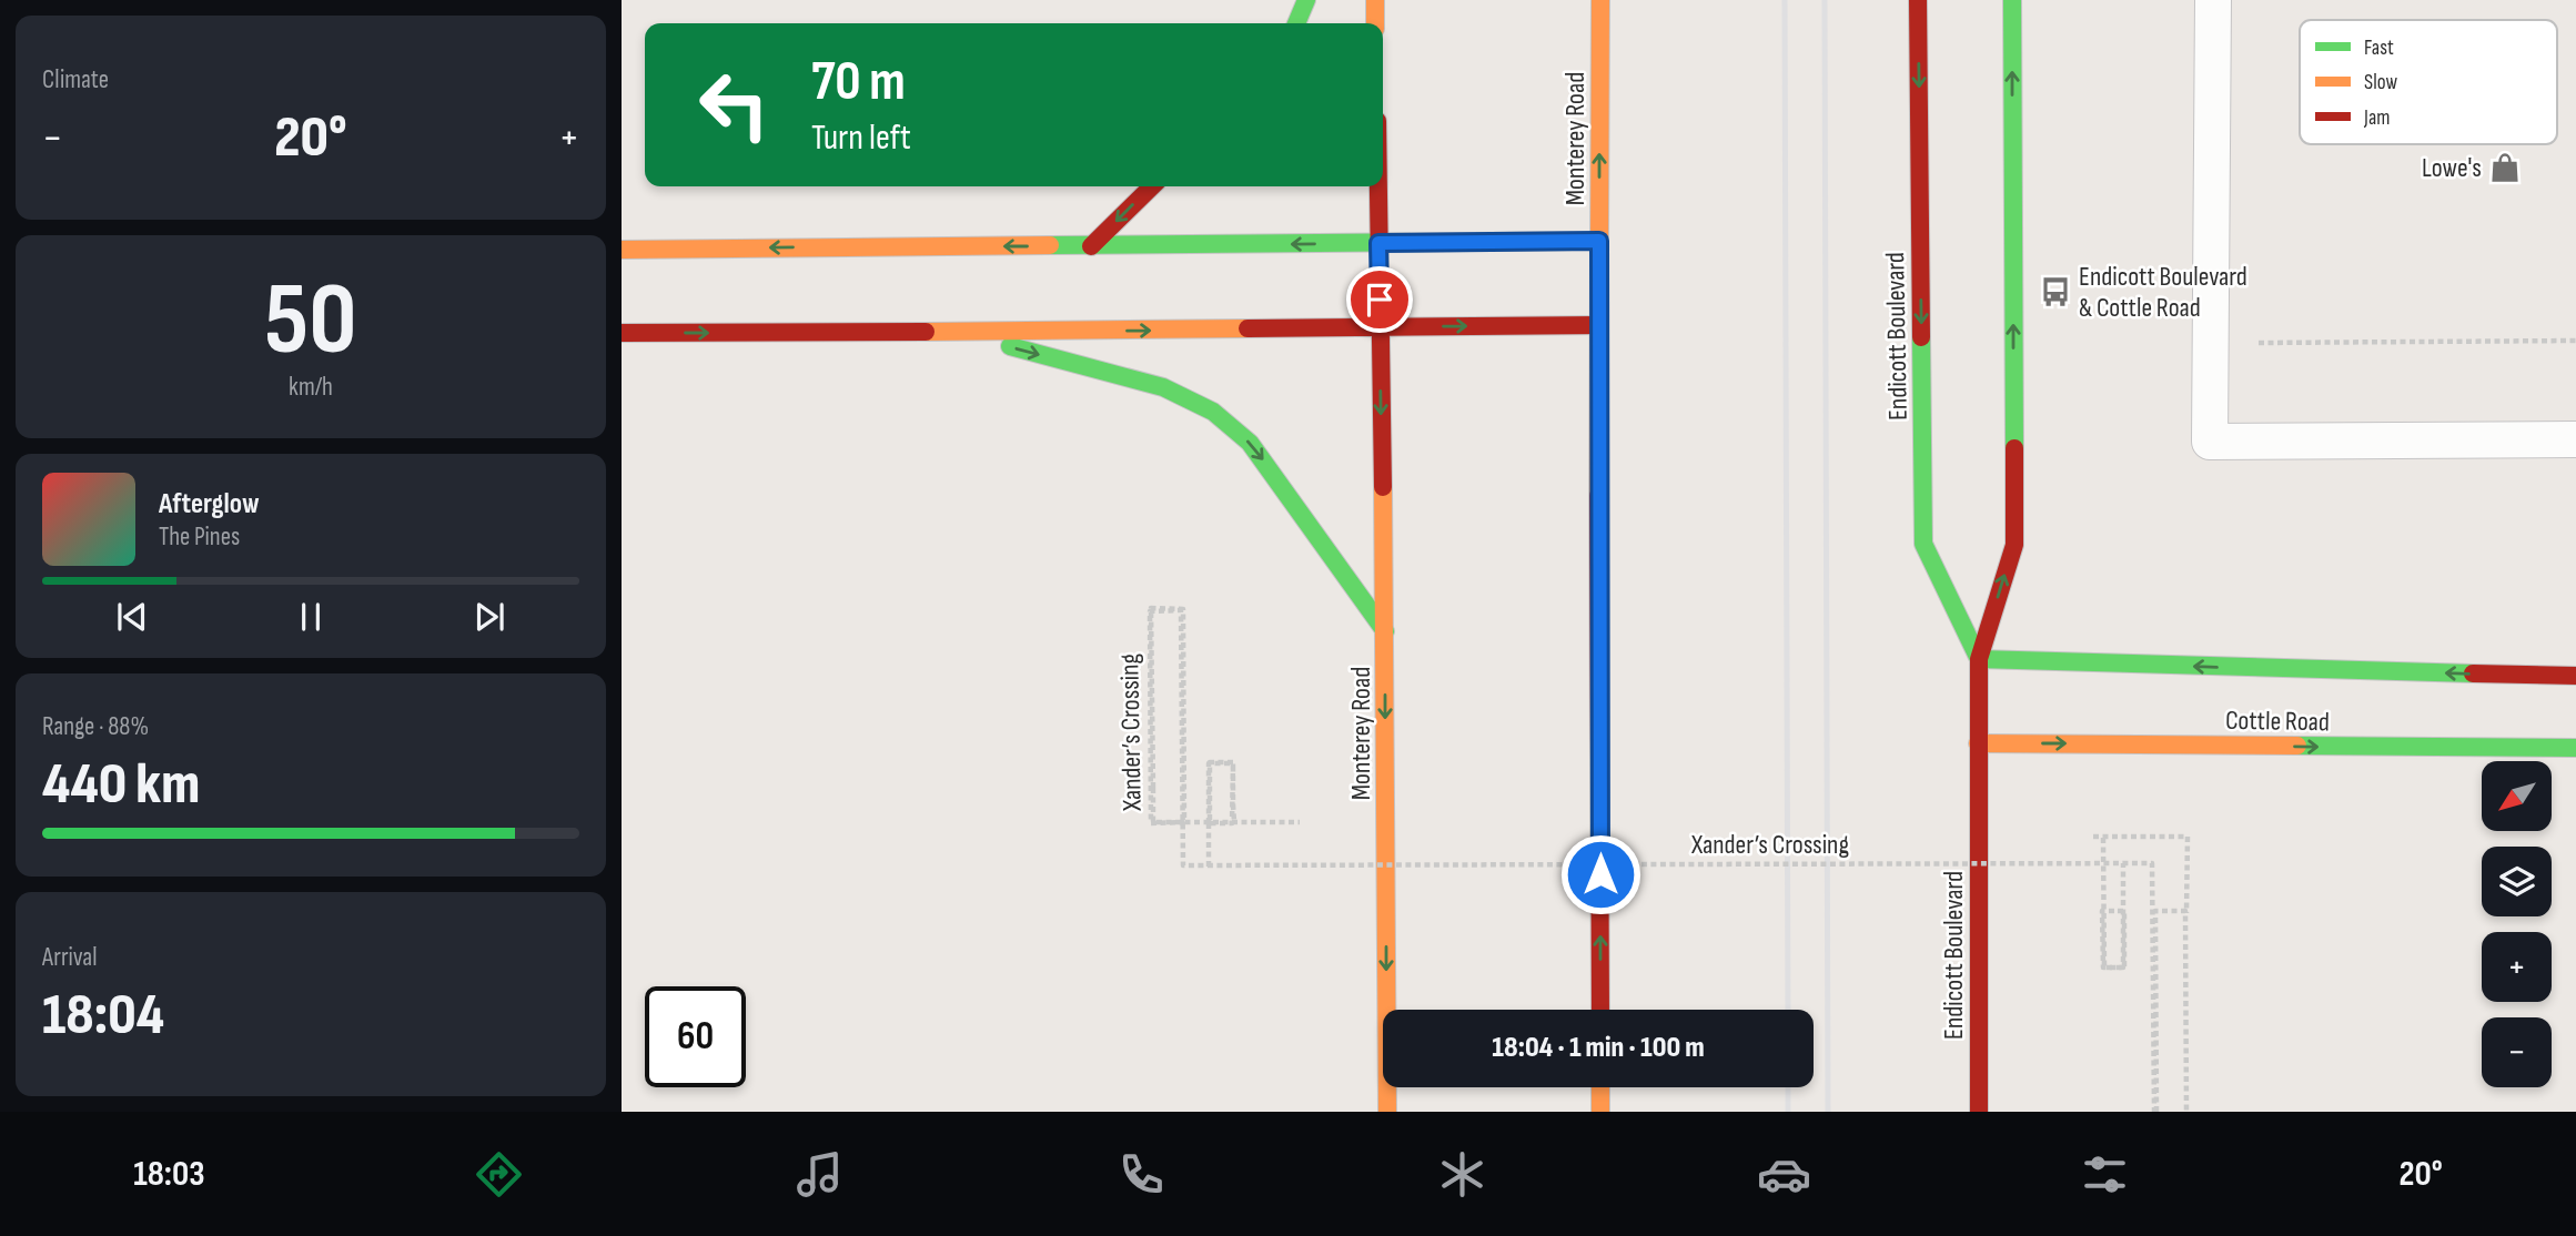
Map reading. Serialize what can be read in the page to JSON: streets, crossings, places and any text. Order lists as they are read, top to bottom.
{
  "streets": {
    "main road": ["Monterey Road", "Endicott Boulevard", "Cottle Road"],
    "path": ["Xander’s Crossing"]
  },
  "crossings": [
    ["Endicott Boulevard", "Cottle Road"]
  ],
  "places": {
    "shop": ["Lowe's"],
    "bus stop": ["Endicott Boulevard & Cottle Road"]
  },
  "legend": ["Fast", "Slow", "Jam"],
  "north": "bottom left",
  "page": {
    "tile": [
      "Climate",
      ["50", "km/h"],
      ["Range · 88%", "440 km"],
      ["Arrival", "18:04"]
    ],
    "turn": ["70 m", "Turn left"],
    "heat": ["−", "20°", "+"],
    "song": ["Afterglow", "The Pines"],
    "map_buttons": ["+", "−"],
    "limit": "60",
    "trip": "18:04 · 1 min · 100 m",
    "tabs": ["18:03", "20°"]
  }
}
